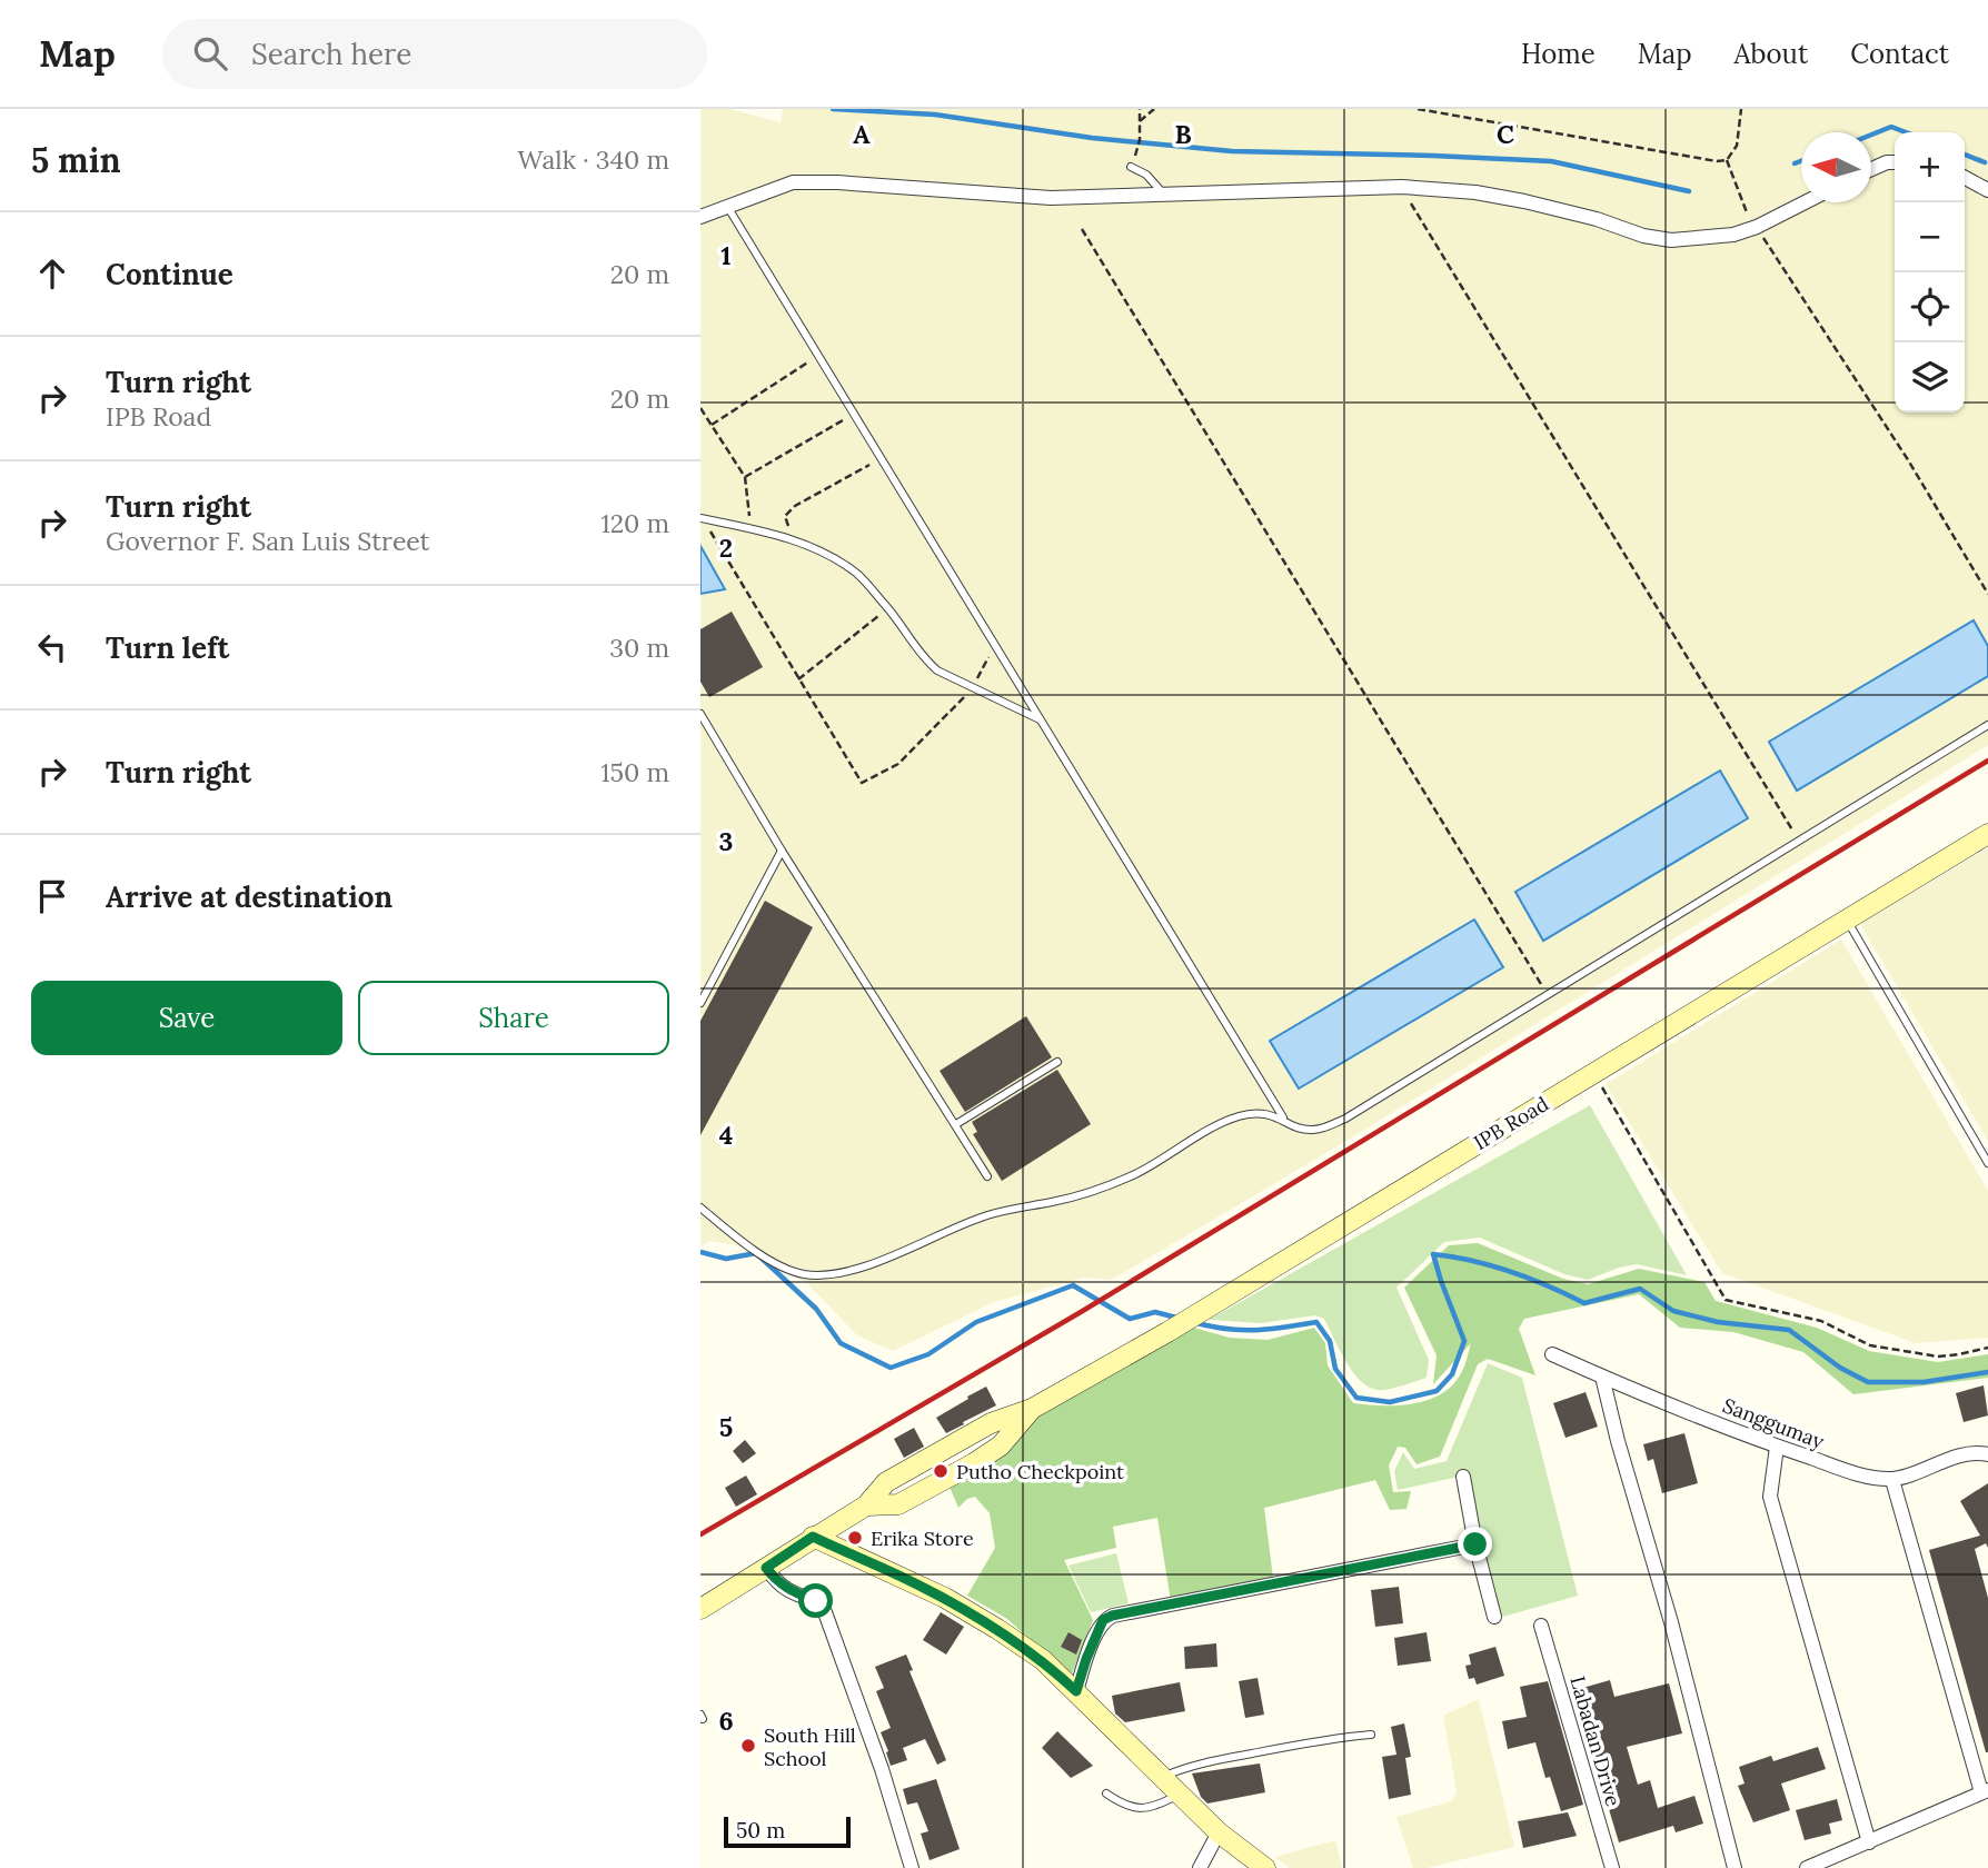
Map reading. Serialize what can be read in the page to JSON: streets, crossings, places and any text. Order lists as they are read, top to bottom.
{
  "streets": {
    "street": ["IPB Road", "Sanggumay", "Labadan Drive"]
  },
  "places": ["Putho Checkpoint", "Erika Store", "South Hill School"],
  "scale_bar": "50 m",
  "north": "left",
  "page": {
    "header": "Map",
    "search": "Search here",
    "nav": [
      "Home",
      "Map",
      "About",
      "Contact"
    ],
    "heading": ["5 min", "Walk · 340 m"],
    "map_buttons": ["+", "−"],
    "list": [
      ["Continue", "20 m"],
      ["Turn right", "IPB Road", "20 m"],
      ["Turn right", "Governor F. San Luis Street", "120 m"],
      ["Turn left", "30 m"],
      ["Turn right", "150 m"],
      "Arrive at destination"
    ],
    "buttons": ["Save", "Share"],
    "scale": "50 m"
  },
  "grid": {
    "columns": ["A", "B", "C"],
    "rows": [
      "1",
      "2",
      "3",
      "4",
      "5",
      "6"
    ]
  }
}
